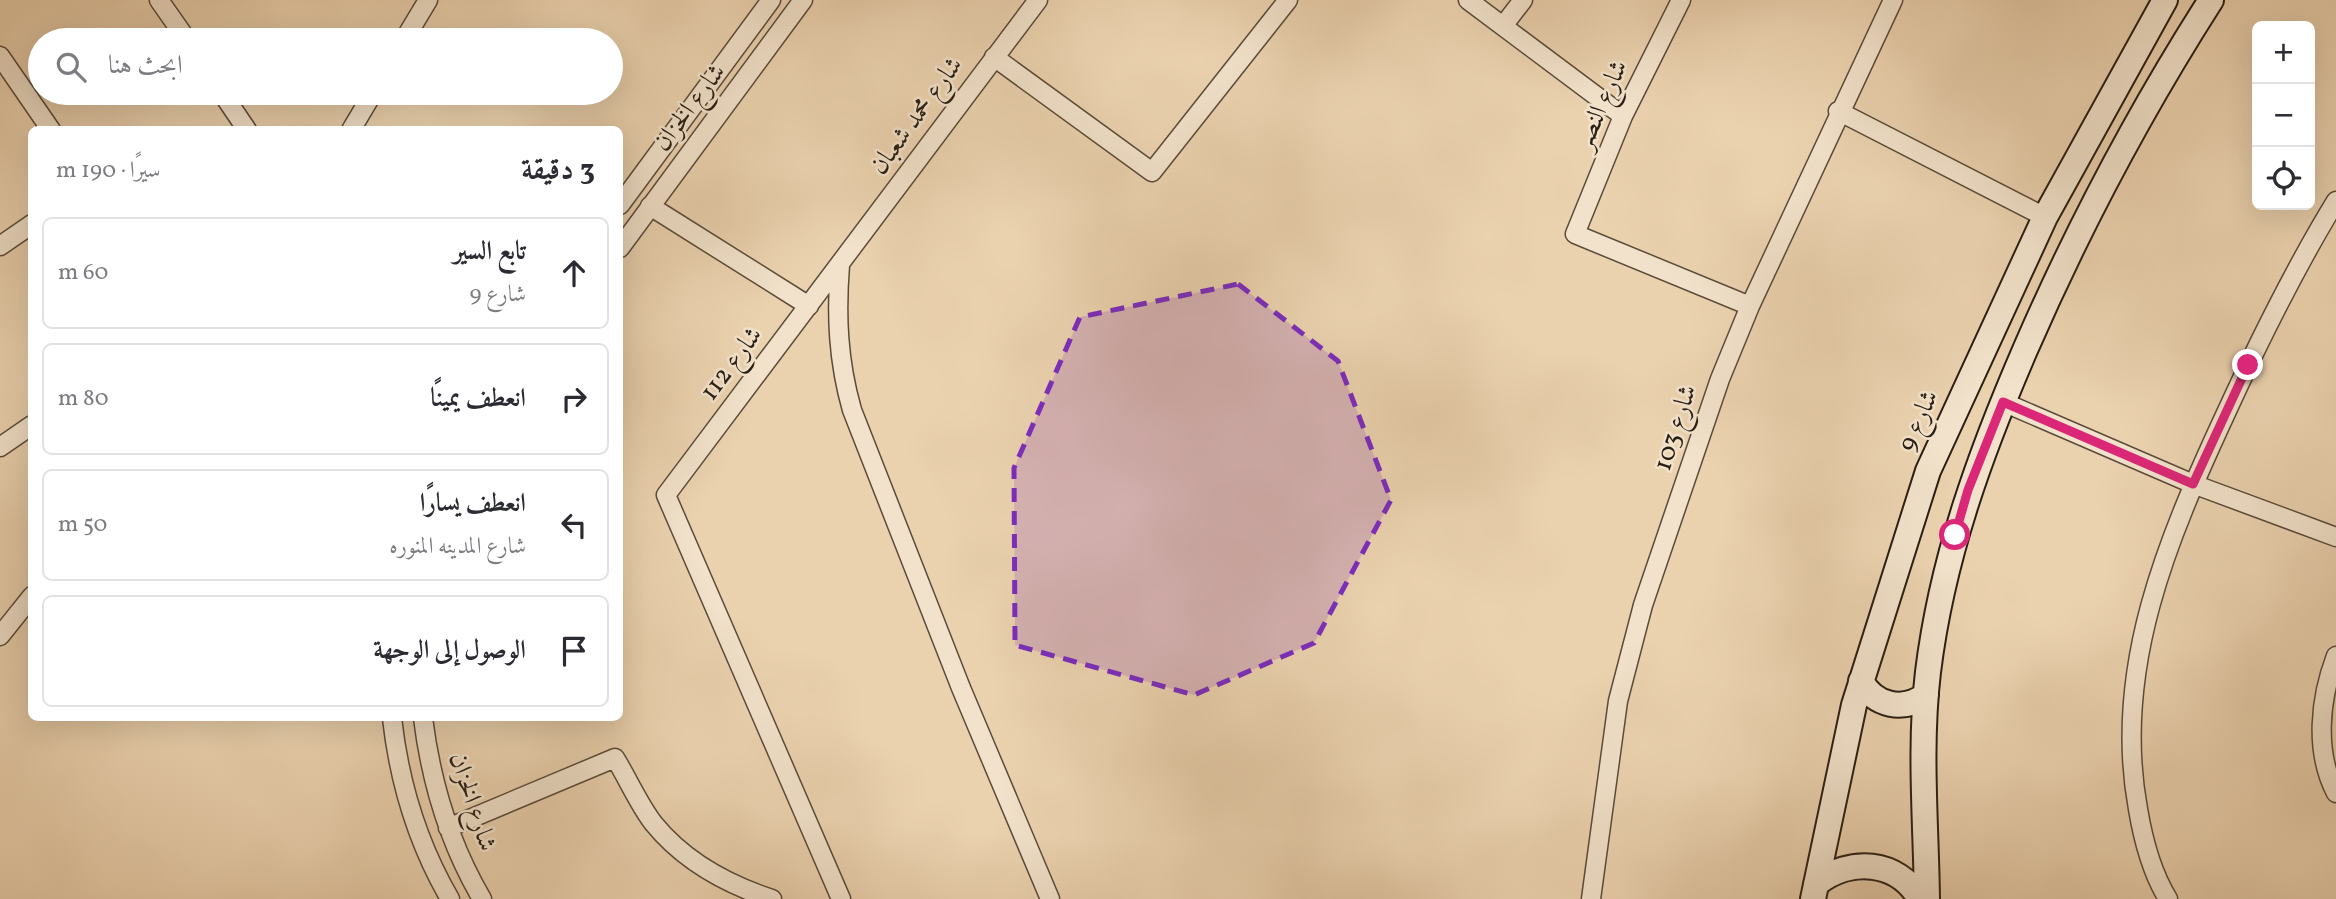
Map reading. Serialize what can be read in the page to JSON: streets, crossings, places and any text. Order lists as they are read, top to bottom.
{
  "streets": {
    "main road": ["شارع 9"],
    "street": [
      "شارع النصر",
      "شارع الخزان",
      "شارع محمد شعبان",
      "شارع 112",
      "شارع 103"
    ]
  },
  "crossings": [
    ["شارع النصر", "شارع 103"],
    ["شارع محمد شعبان", "شارع 112"]
  ],
  "page": {
    "map_buttons": ["+", "−"],
    "search": "ابحث هنا",
    "heading": ["3 دقيقة", "سيرًا · 190 m"],
    "list": [
      ["تابع السير", "شارع 9", "60 m"],
      ["انعطف يمينًا", "80 m"],
      ["انعطف يسارًا", "شارع المدينه المنوره", "50 m"],
      "الوصول إلى الوجهة"
    ]
  }
}
